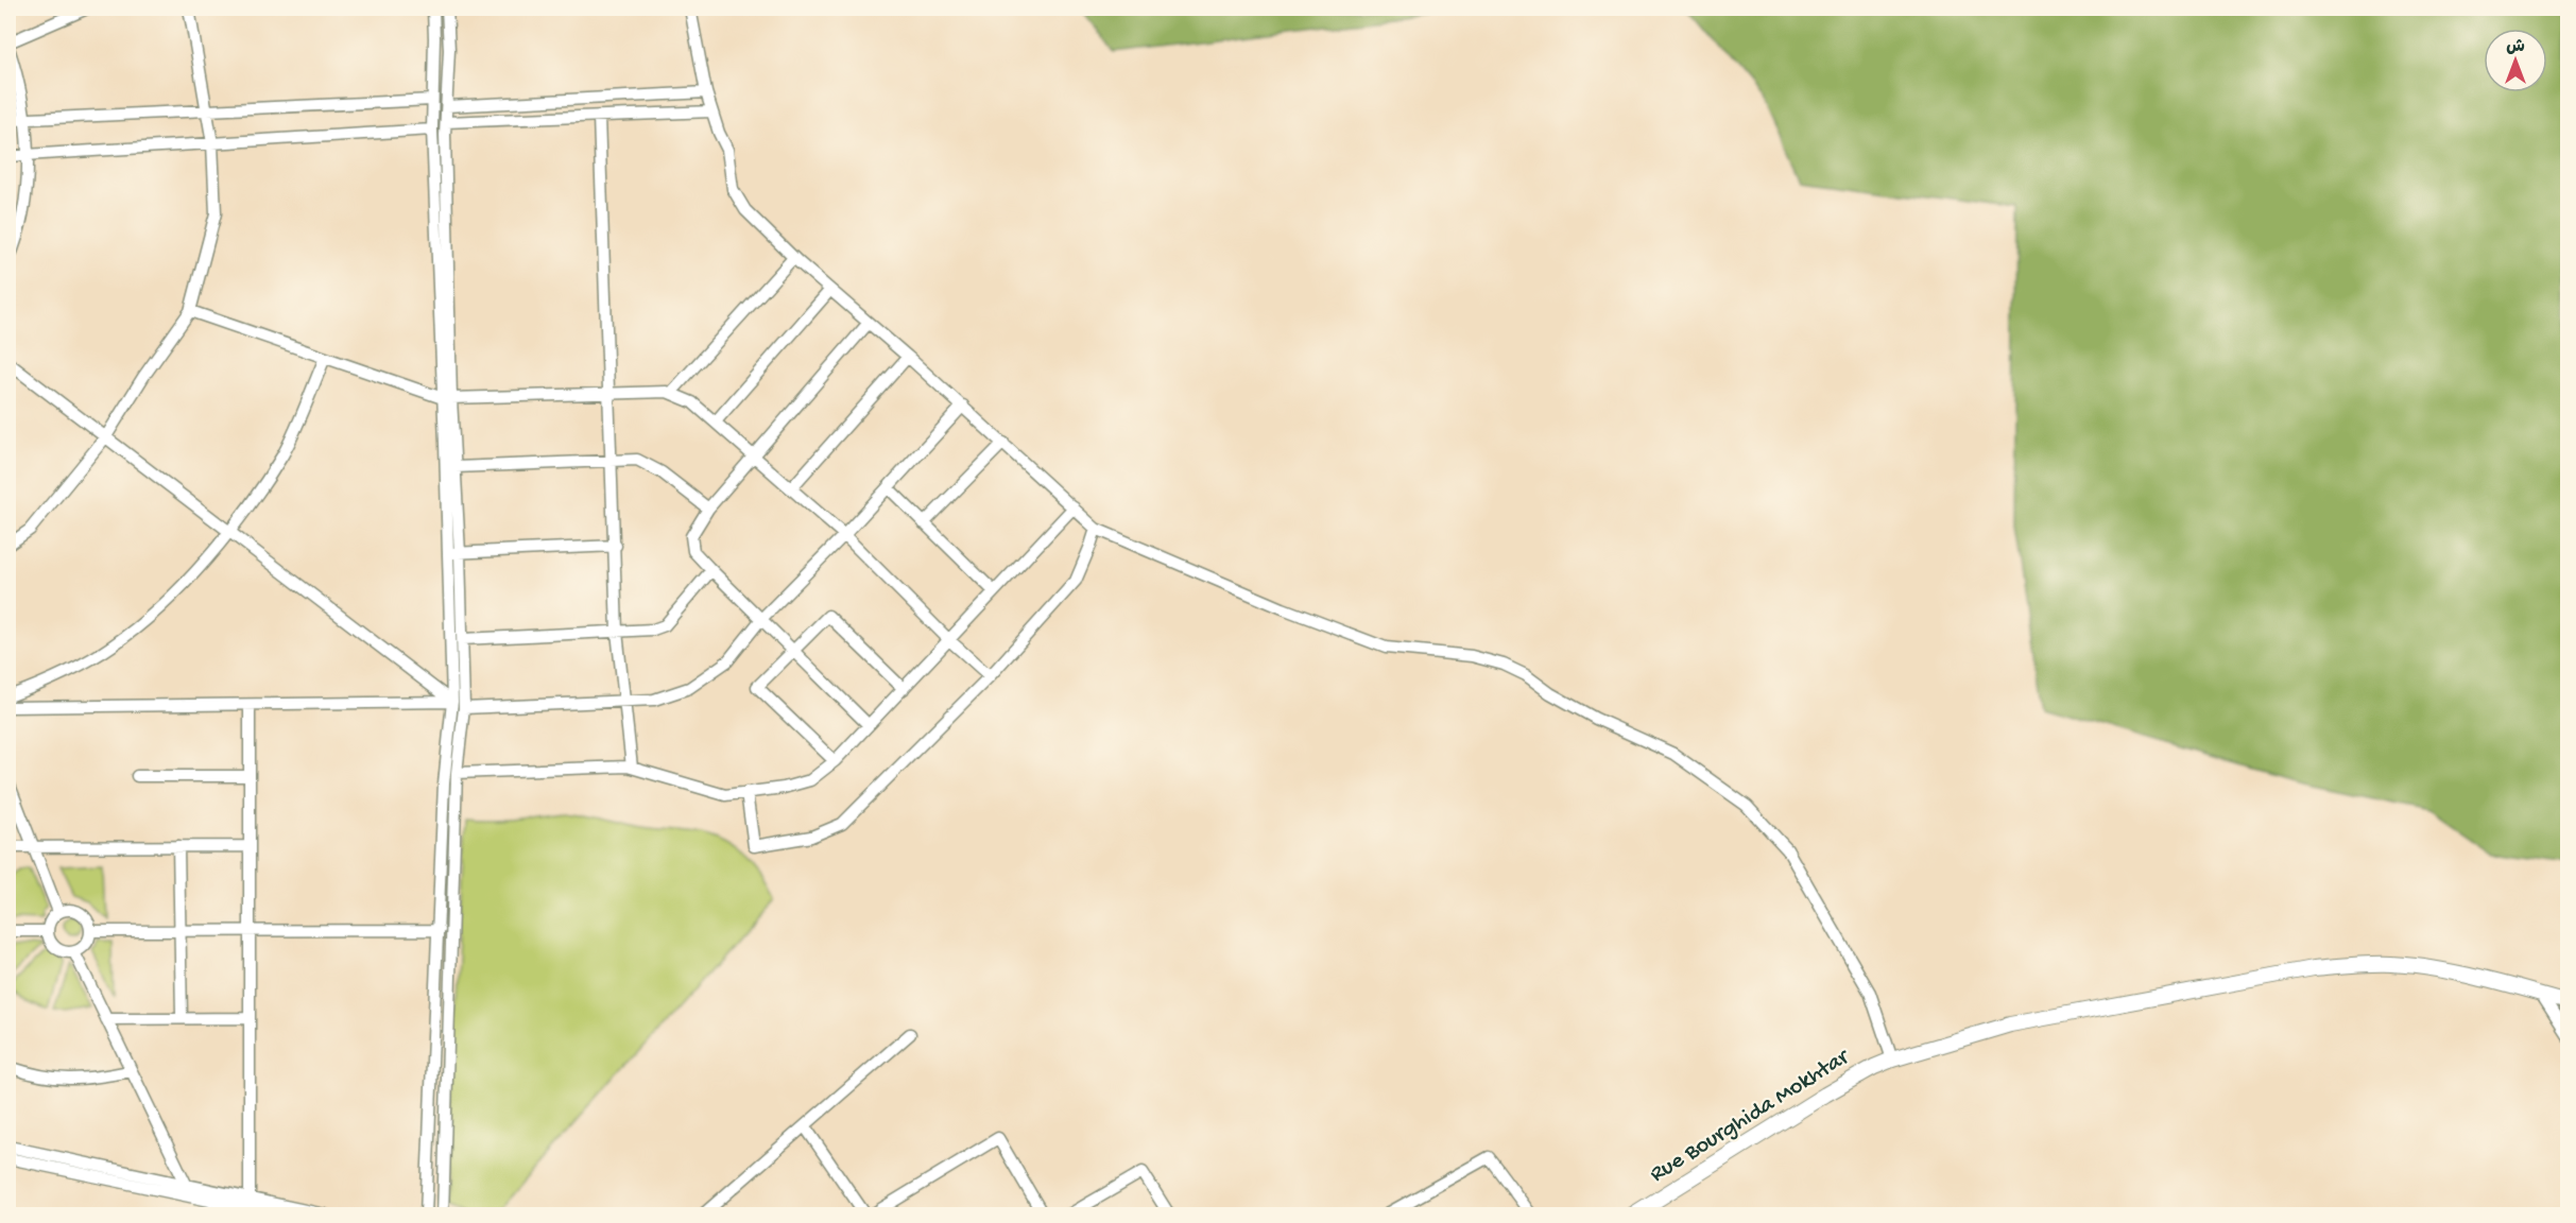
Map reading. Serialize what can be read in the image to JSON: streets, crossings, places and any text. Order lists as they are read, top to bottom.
{
  "streets": {
    "main road": ["Rue Bourghida Mokhtar"]
  },
  "north": "top"
}
